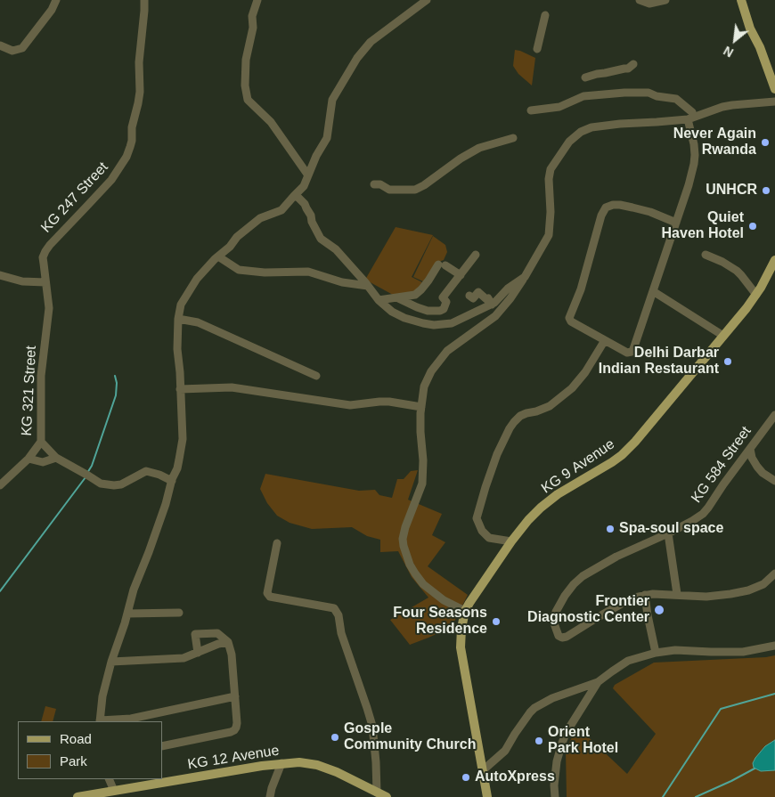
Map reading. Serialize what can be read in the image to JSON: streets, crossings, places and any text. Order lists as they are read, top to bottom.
{
  "streets": {
    "main road": ["KG 9 Avenue", "KG 12 Avenue"],
    "street": ["KG 247 Street", "KG 321 Street", "KG 584 Street"]
  },
  "crossings": [
    ["KG 247 Street", "KG 321 Street"]
  ],
  "places": [
    "Never Again Rwanda",
    "UNHCR",
    "Quiet Haven Hotel",
    "Delhi Darbar Indian Restaurant",
    "Spa-soul space",
    "Frontier Diagnostic Center",
    "Four Seasons Residence",
    "Gosple Community Church",
    "Orient Park Hotel",
    "AutoXpress"
  ],
  "legend": ["Road", "Park"],
  "north": "bottom left"
}
